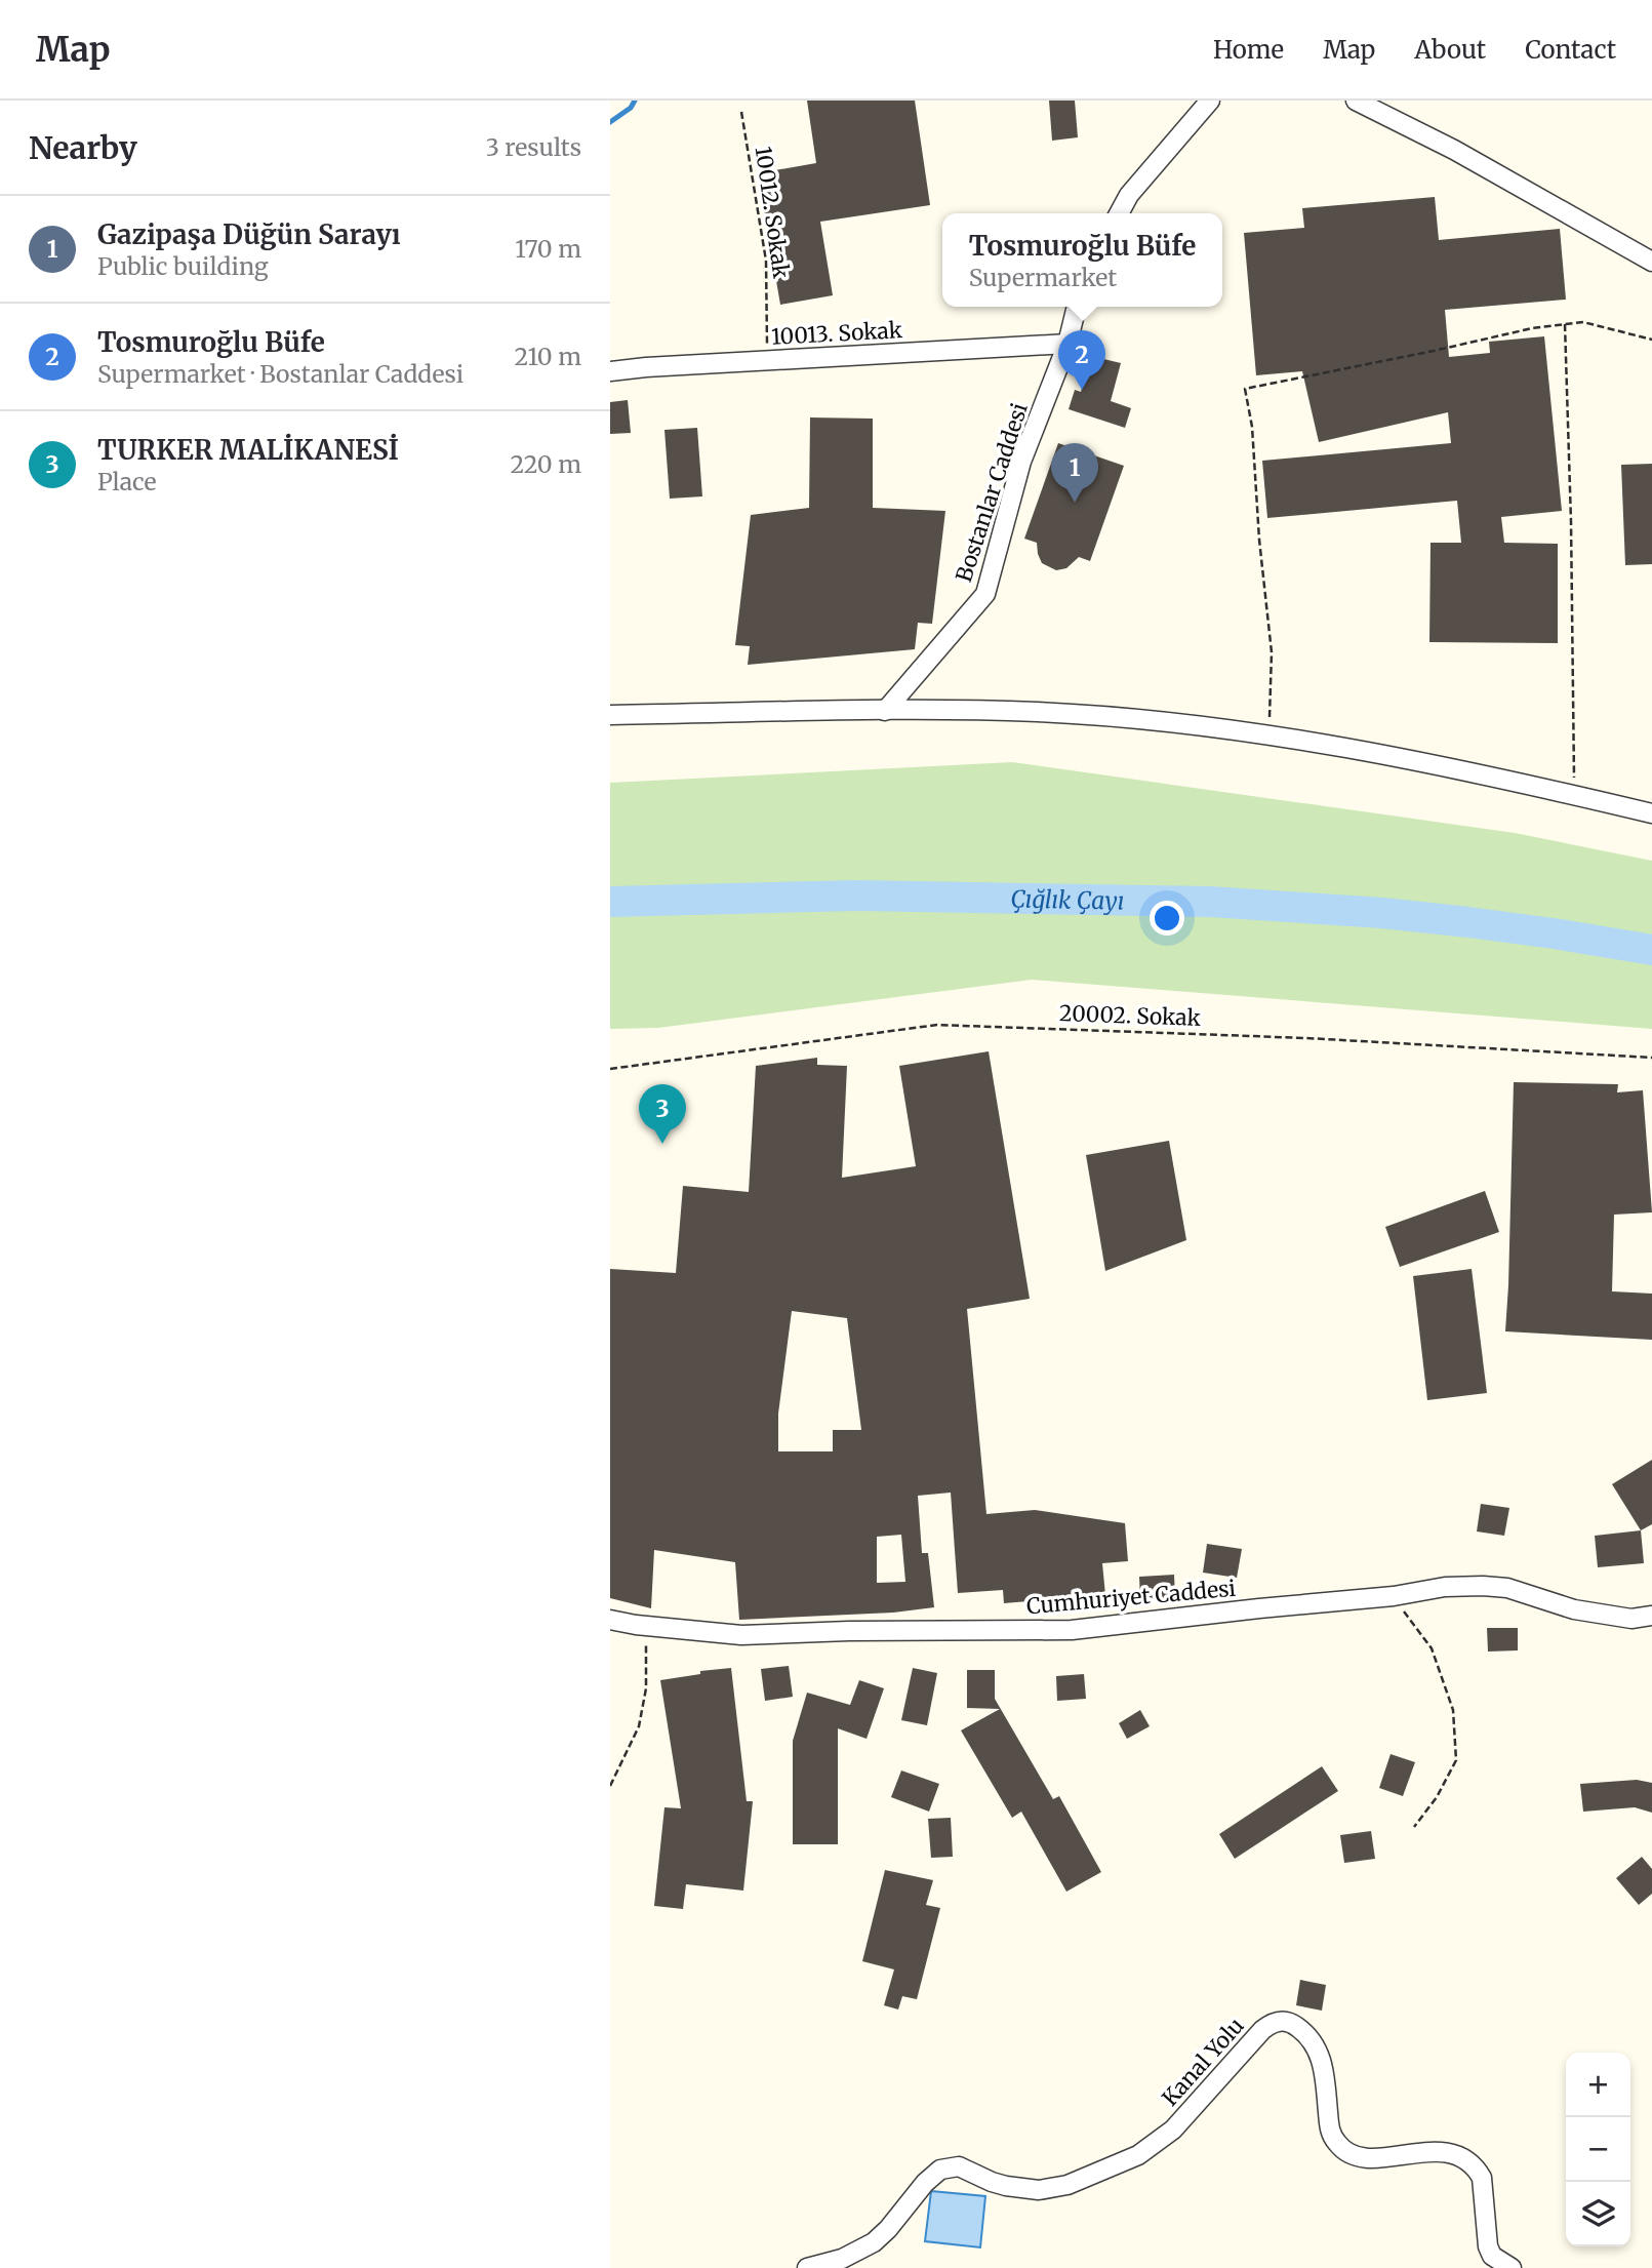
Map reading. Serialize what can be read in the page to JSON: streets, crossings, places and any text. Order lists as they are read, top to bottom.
{
  "streets": {
    "street": [
      "10013. Sokak",
      "Bostanlar Caddesi",
      "Cumhuriyet Caddesi",
      "Kanal Yolu"
    ],
    "path": ["10012. Sokak", "20002. Sokak"]
  },
  "crossings": [
    ["10012. Sokak", "10013. Sokak"],
    ["10013. Sokak", "Bostanlar Caddesi"]
  ],
  "water": ["Çığlık Çayı"],
  "page": {
    "header": "Map",
    "nav": [
      "Home",
      "Map",
      "About",
      "Contact"
    ],
    "heading": ["Nearby", "3 results"],
    "list": [
      {
        "mark": "1",
        "name": "Gazipaşa Düğün Sarayı",
        "note": "Public building",
        "value": "170 m"
      },
      {
        "mark": "2",
        "name": "Tosmuroğlu Büfe",
        "note": "Supermarket · Bostanlar Caddesi",
        "value": "210 m"
      },
      {
        "mark": "3",
        "name": "TURKER MALİKANESİ",
        "note": "Place",
        "value": "220 m"
      }
    ],
    "popup": ["Tosmuroğlu Büfe", "Supermarket"],
    "pins": ["2", "1", "3"],
    "map_buttons": ["+", "−"]
  }
}
